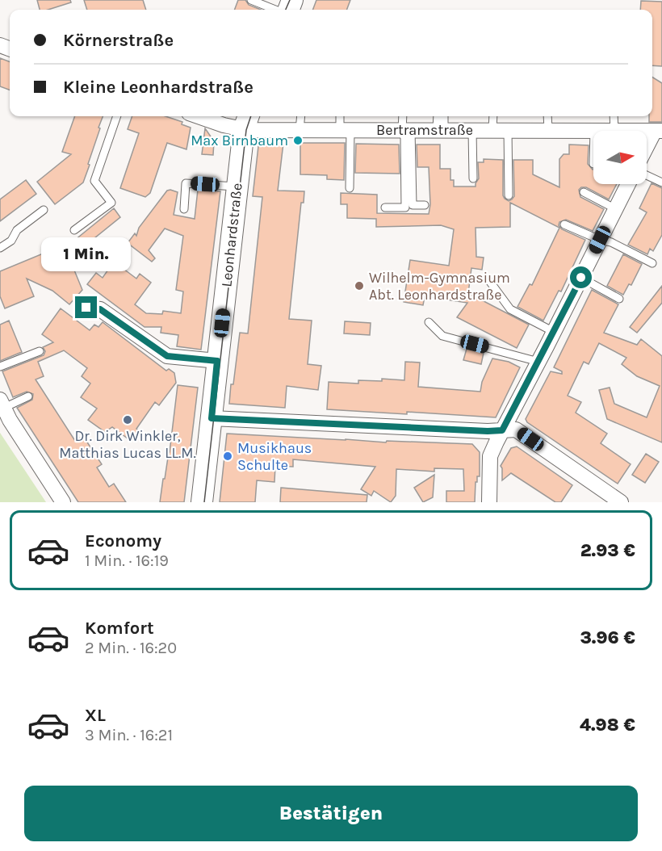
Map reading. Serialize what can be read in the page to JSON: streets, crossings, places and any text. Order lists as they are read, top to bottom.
{
  "streets": {
    "street": ["Bertramstraße", "Leonhardstraße"]
  },
  "crossings": [
    ["Bertramstraße", "Leonhardstraße"]
  ],
  "places": [
    "Max Birnbaum",
    "Wilhelm-Gymnasium Abt. Leonhardstraße",
    "Dr. Dirk Winkler, Matthias Lucas LL.M.",
    "Musikhaus Schulte"
  ],
  "north": "right",
  "page": {
    "banner": ["Körnerstraße", "Kleine Leonhardstraße"],
    "bubble": "1 Min.",
    "list": [
      {
        "name": "Economy",
        "note": "1 Min. · 16:19",
        "value": "2.93 €"
      },
      {
        "name": "Komfort",
        "note": "2 Min. · 16:20",
        "value": "3.96 €"
      },
      {
        "name": "XL",
        "note": "3 Min. · 16:21",
        "value": "4.98 €"
      }
    ],
    "buttons": "Bestätigen"
  }
}
